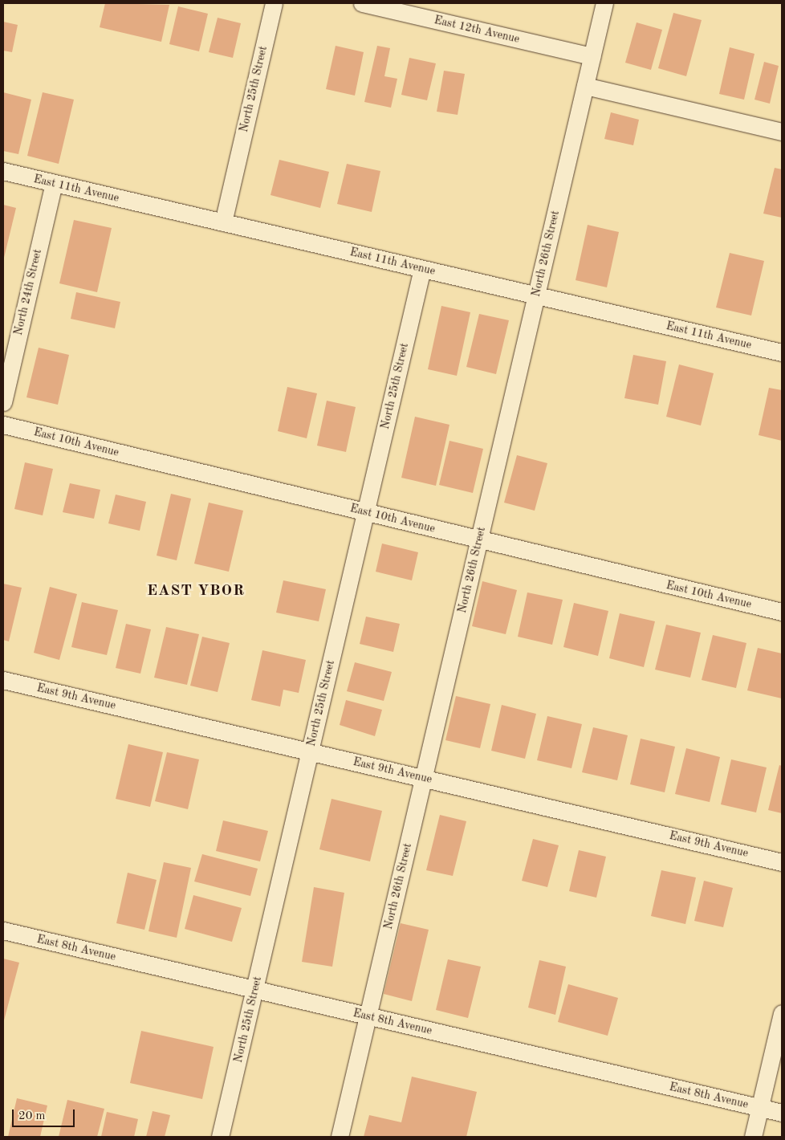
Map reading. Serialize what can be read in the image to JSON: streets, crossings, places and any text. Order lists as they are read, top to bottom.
{
  "streets": {
    "street": [
      "East 12th Avenue",
      "North 25th Street",
      "East 11th Avenue",
      "North 26th Street",
      "North 24th Street",
      "East 10th Avenue",
      "East 9th Avenue",
      "East 8th Avenue"
    ]
  },
  "crossings": [
    ["East 12th Avenue", "North 26th Street"],
    ["North 25th Street", "East 11th Avenue"],
    ["North 25th Street", "East 10th Avenue"],
    ["North 25th Street", "East 9th Avenue"],
    ["North 25th Street", "East 8th Avenue"],
    ["East 11th Avenue", "North 26th Street"],
    ["East 11th Avenue", "North 24th Street"],
    ["North 26th Street", "East 10th Avenue"],
    ["North 26th Street", "East 9th Avenue"],
    ["North 26th Street", "East 8th Avenue"]
  ],
  "districts": ["EAST YBOR"],
  "scale_bar": "20 m"
}
